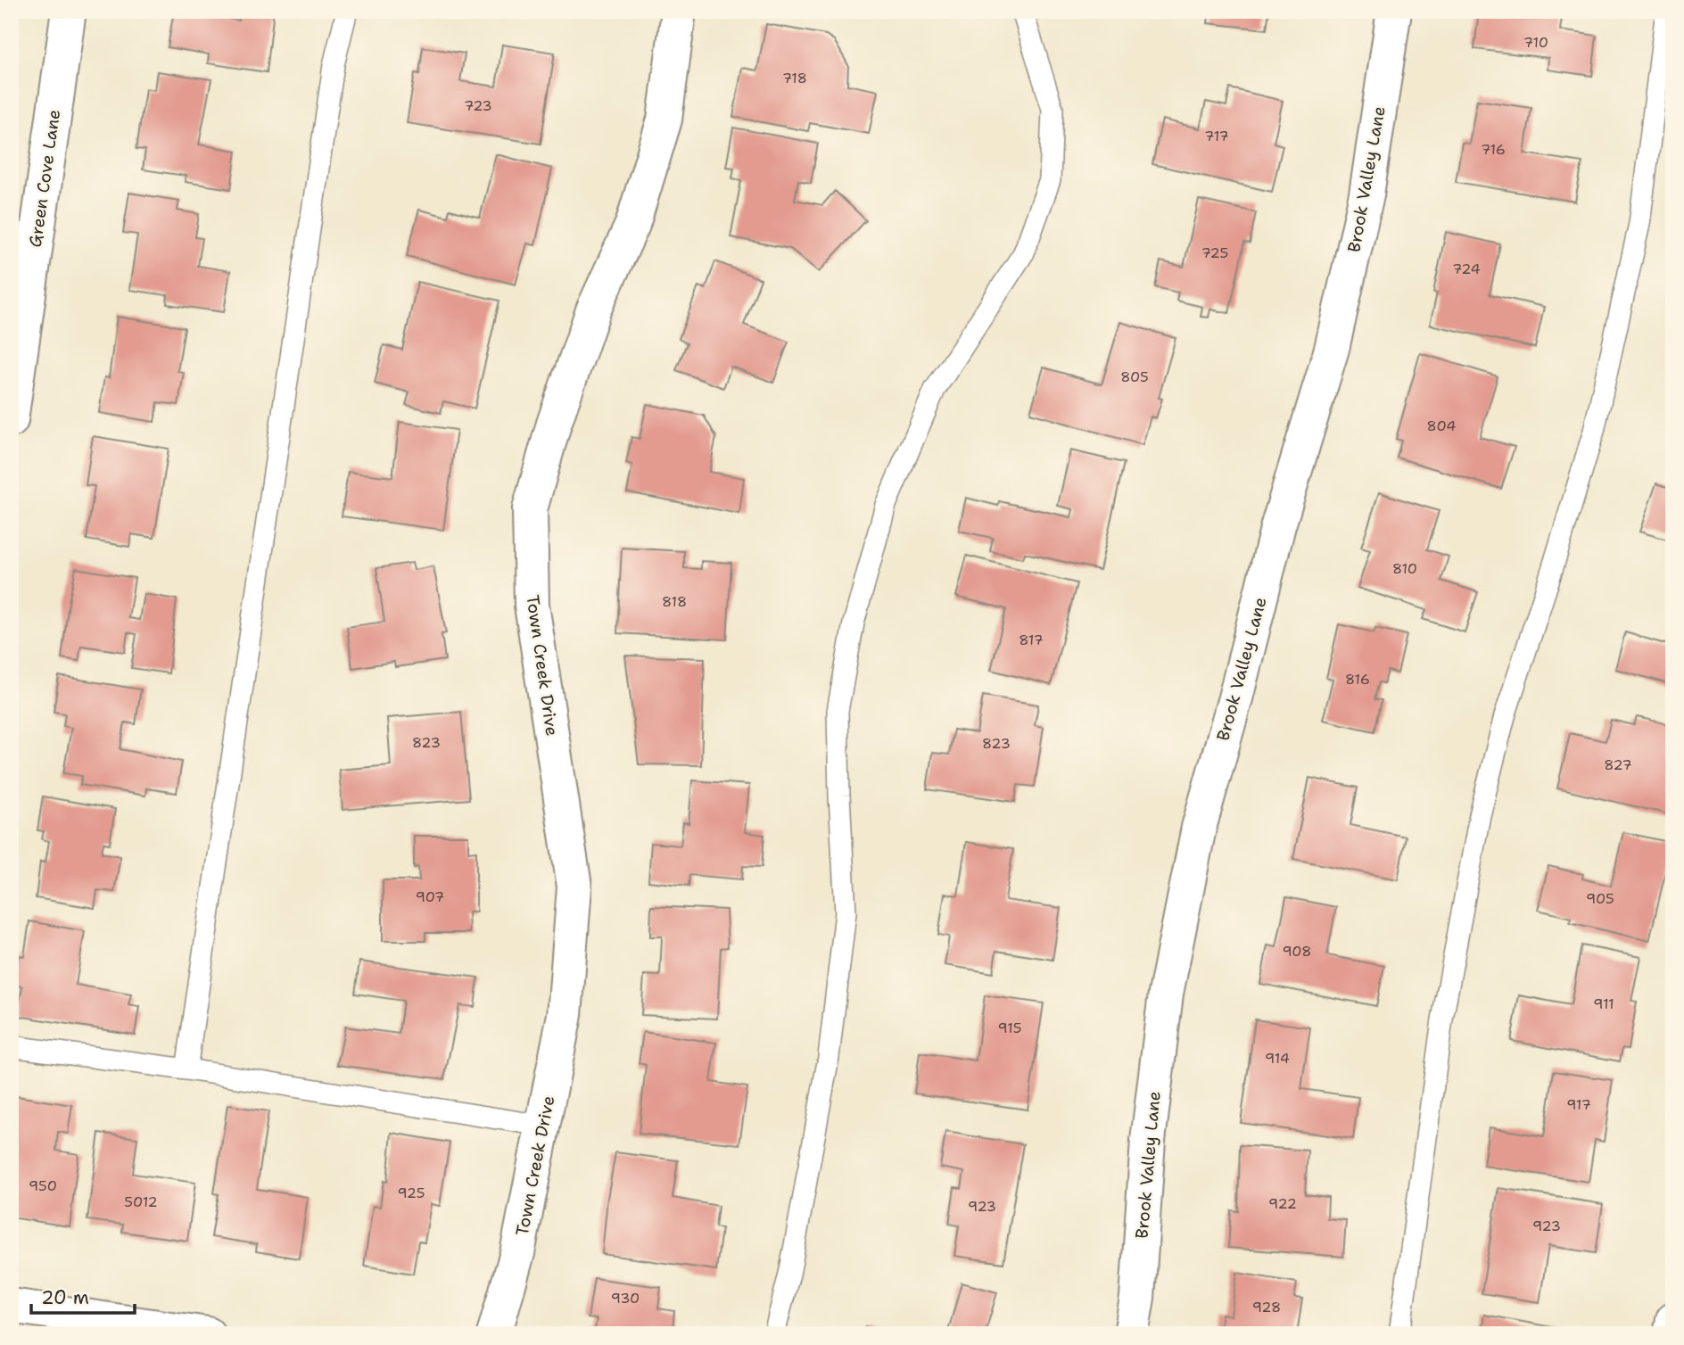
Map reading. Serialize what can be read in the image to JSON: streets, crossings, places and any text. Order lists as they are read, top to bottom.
{
  "streets": {
    "street": ["Green Cove Lane", "Brook Valley Lane", "Town Creek Drive"]
  },
  "house_numbers": [
    "710",
    "718",
    "723",
    "717",
    "716",
    "725",
    "724",
    "805",
    "804",
    "810",
    "818",
    "817",
    "816",
    "823",
    "823",
    "827",
    "907",
    "905",
    "908",
    "911",
    "915",
    "914",
    "917",
    "950",
    "925",
    "5012",
    "922",
    "923",
    "923",
    "930",
    "928"
  ],
  "scale_bar": "20 m"
}
